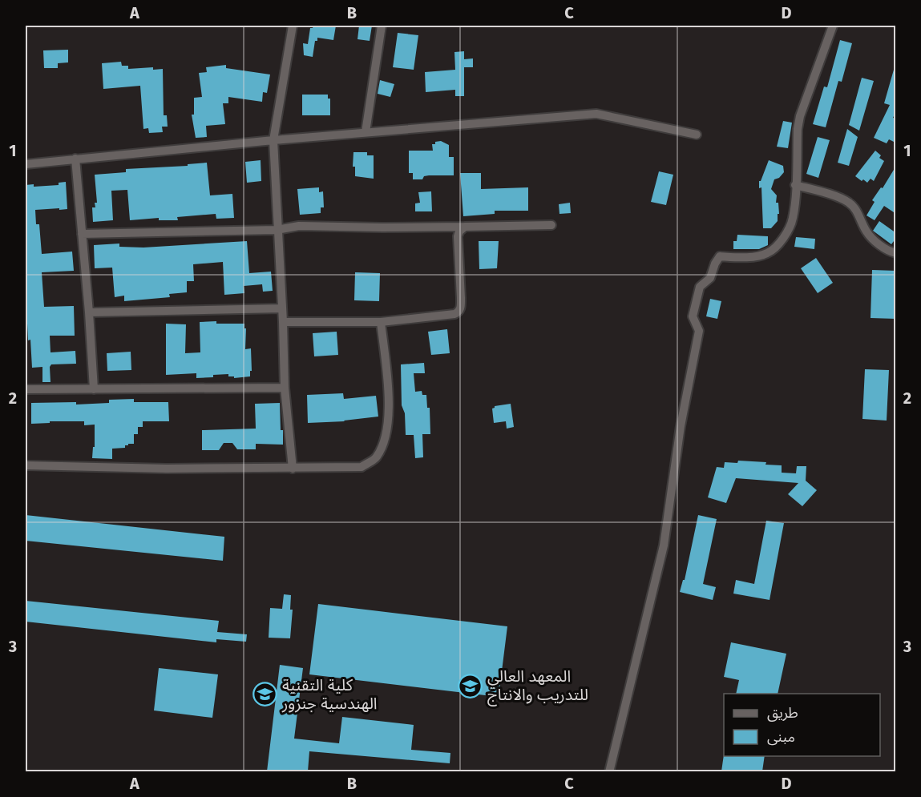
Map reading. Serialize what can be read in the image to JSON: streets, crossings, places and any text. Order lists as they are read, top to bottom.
{
  "places": {
    "school or university": ["المعهد العالي للتدريب والانتاج", "كلية التقنية الهندسية جنزور"]
  },
  "legend": ["طريق", "مبنى"],
  "grid": {
    "columns": [
      "A",
      "B",
      "C",
      "D"
    ],
    "rows": ["1", "2", "3"]
  }
}
